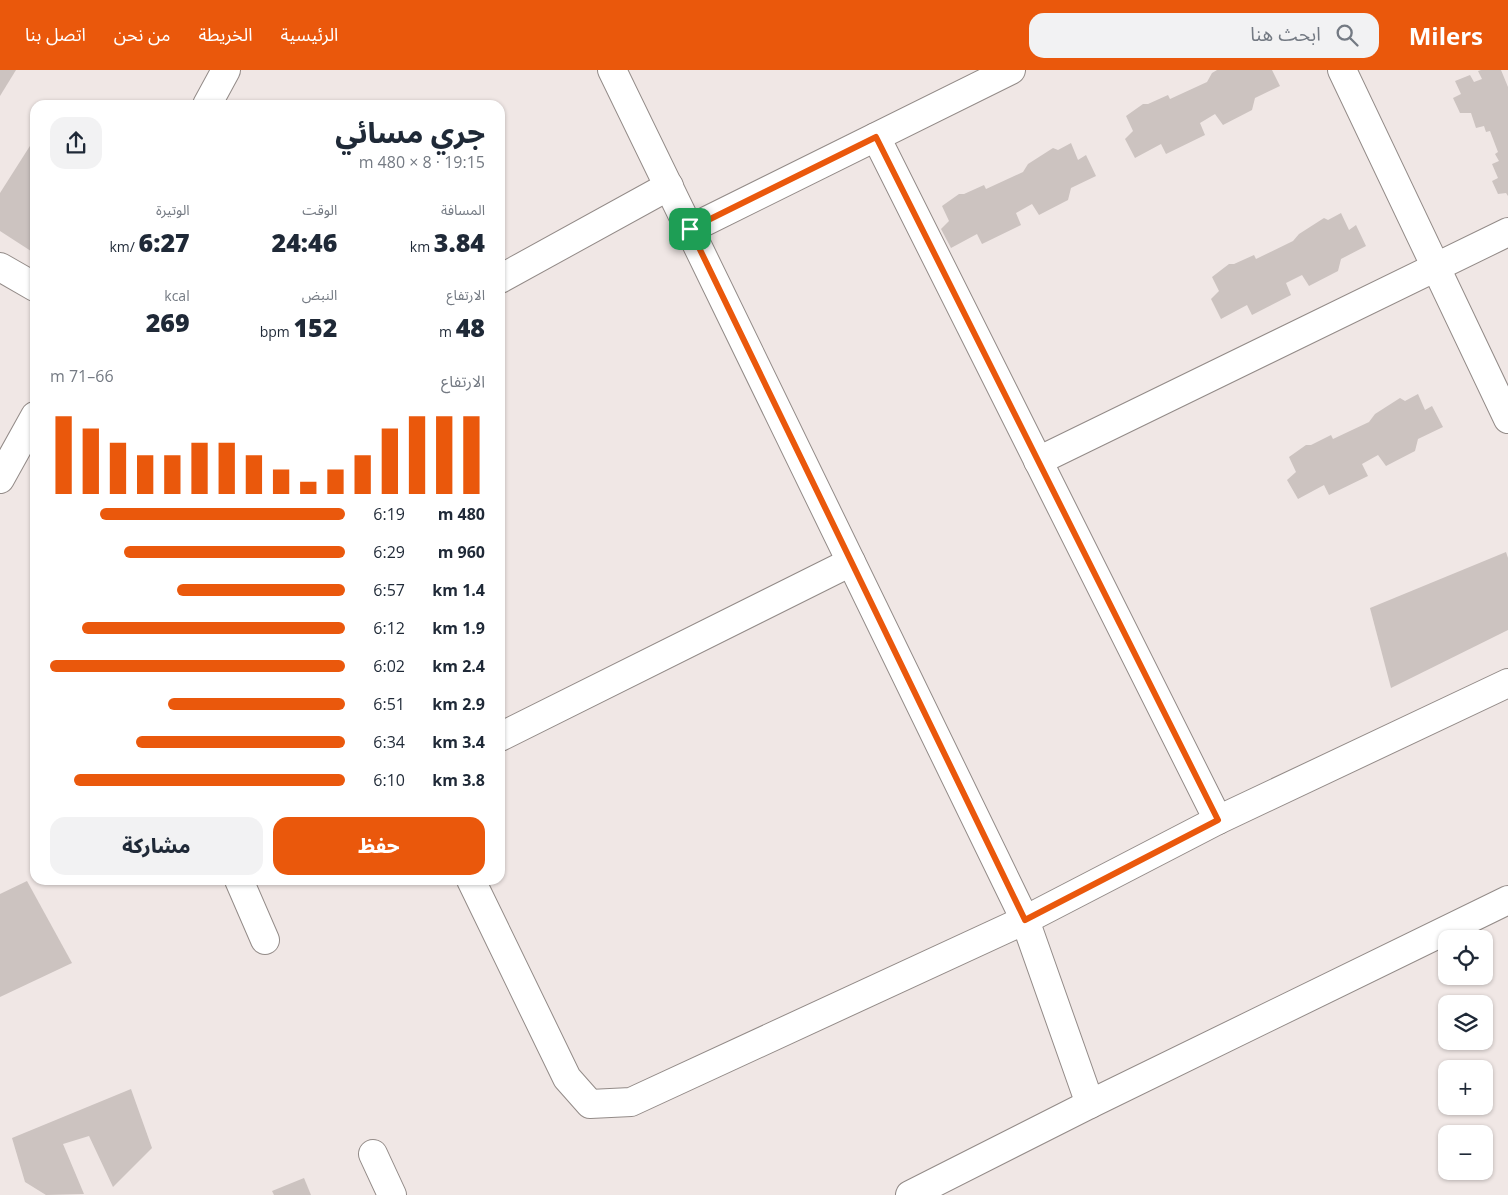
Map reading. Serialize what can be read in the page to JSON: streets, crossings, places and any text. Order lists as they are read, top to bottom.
{
  "page": {
    "header": "Milers",
    "search": "ابحث هنا",
    "nav": [
      "الرئيسية",
      "الخريطة",
      "من نحن",
      "اتصل بنا"
    ],
    "heading": ["جري مسائي", "19:15 · 8 × 480 m"],
    "stats": [
      ["المسافة", "3.84 km"],
      ["الوقت", "24:46"],
      ["الوتيرة", "6:27 /km"],
      ["الارتفاع", "48 m"],
      ["النبض", "152 bpm"],
      ["kcal", "269"]
    ],
    "chart": ["الارتفاع", "66–71 m"],
    "list": [
      {
        "name": "480 m",
        "note": "6:19"
      },
      {
        "name": "960 m",
        "note": "6:29"
      },
      {
        "name": "1.4 km",
        "note": "6:57"
      },
      {
        "name": "1.9 km",
        "note": "6:12"
      },
      {
        "name": "2.4 km",
        "note": "6:02"
      },
      {
        "name": "2.9 km",
        "note": "6:51"
      },
      {
        "name": "3.4 km",
        "note": "6:34"
      },
      {
        "name": "3.8 km",
        "note": "6:10"
      }
    ],
    "buttons": ["حفظ", "مشاركة"],
    "map_buttons": ["+", "−"]
  }
}
